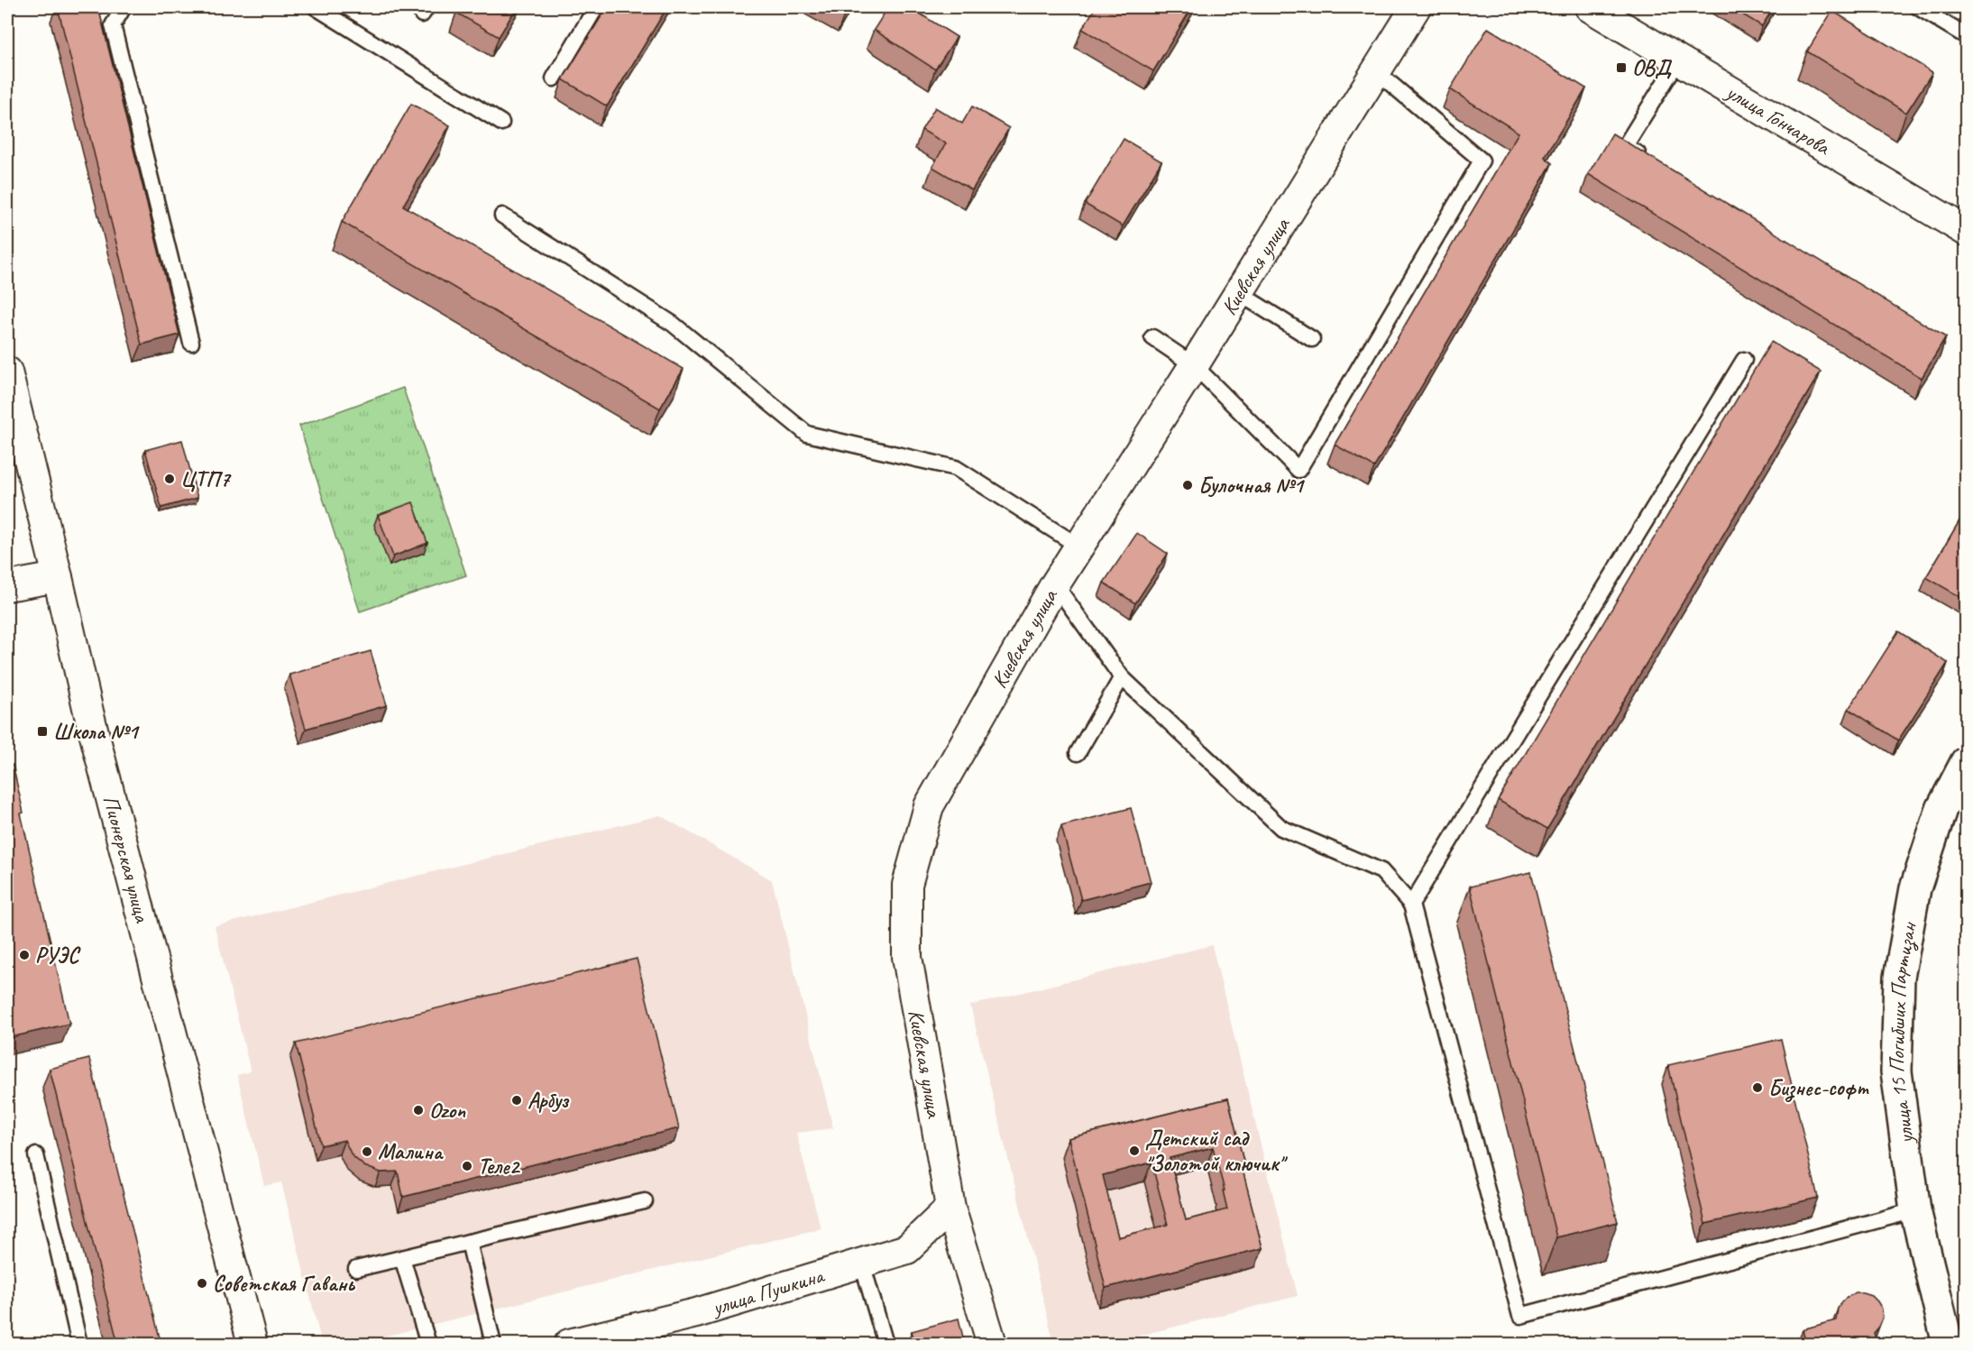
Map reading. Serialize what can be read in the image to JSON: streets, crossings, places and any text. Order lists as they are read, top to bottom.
{
  "streets": {
    "street": [
      "улица Гончарова",
      "Киевская улица",
      "Пионерская улица",
      "улица 15 Погибших Партизан",
      "улица Пушкина"
    ]
  },
  "crossings": [
    ["Киевская улица", "улица Пушкина"]
  ],
  "places": {
    "transit": ["ОВД", "Школа №1"],
    "other": [
      "ЦТП7",
      "Булочная №1",
      "РУЭС",
      "Бизнес-софт",
      "Арбуз",
      "Ozon",
      "Детский сад \"Золотой ключик\"",
      "Малина",
      "Теле2",
      "Советская Гавань"
    ]
  }
}
